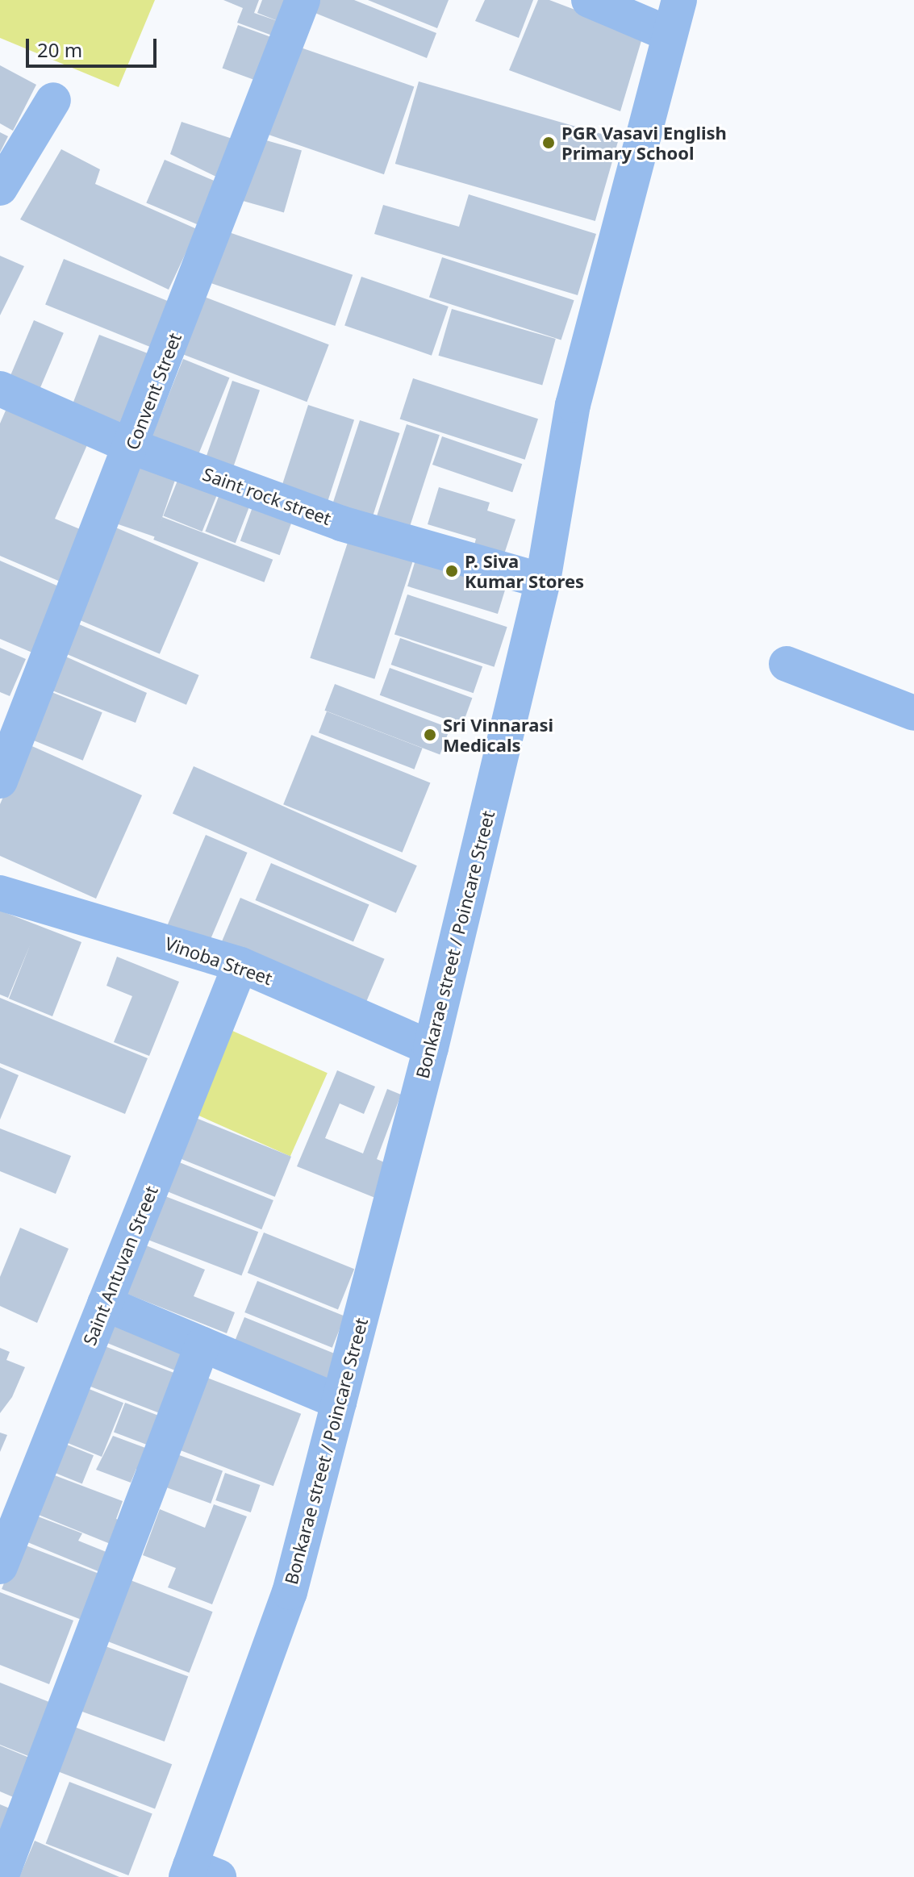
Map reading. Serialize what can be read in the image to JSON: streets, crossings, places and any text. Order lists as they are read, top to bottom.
{
  "streets": {
    "street": [
      "Convent Street",
      "Saint rock street",
      "Bonkarae street / Poincare Street",
      "Vinoba Street",
      "Saint Antuvan Street"
    ]
  },
  "crossings": [
    ["Convent Street", "Saint rock street"],
    ["Saint rock street", "Bonkarae street / Poincare Street"],
    ["Bonkarae street / Poincare Street", "Vinoba Street"],
    ["Vinoba Street", "Saint Antuvan Street"]
  ],
  "places": ["PGR Vasavi English Primary School", "P. Siva Kumar Stores", "Sri Vinnarasi Medicals"],
  "scale_bar": "20 m"
}
